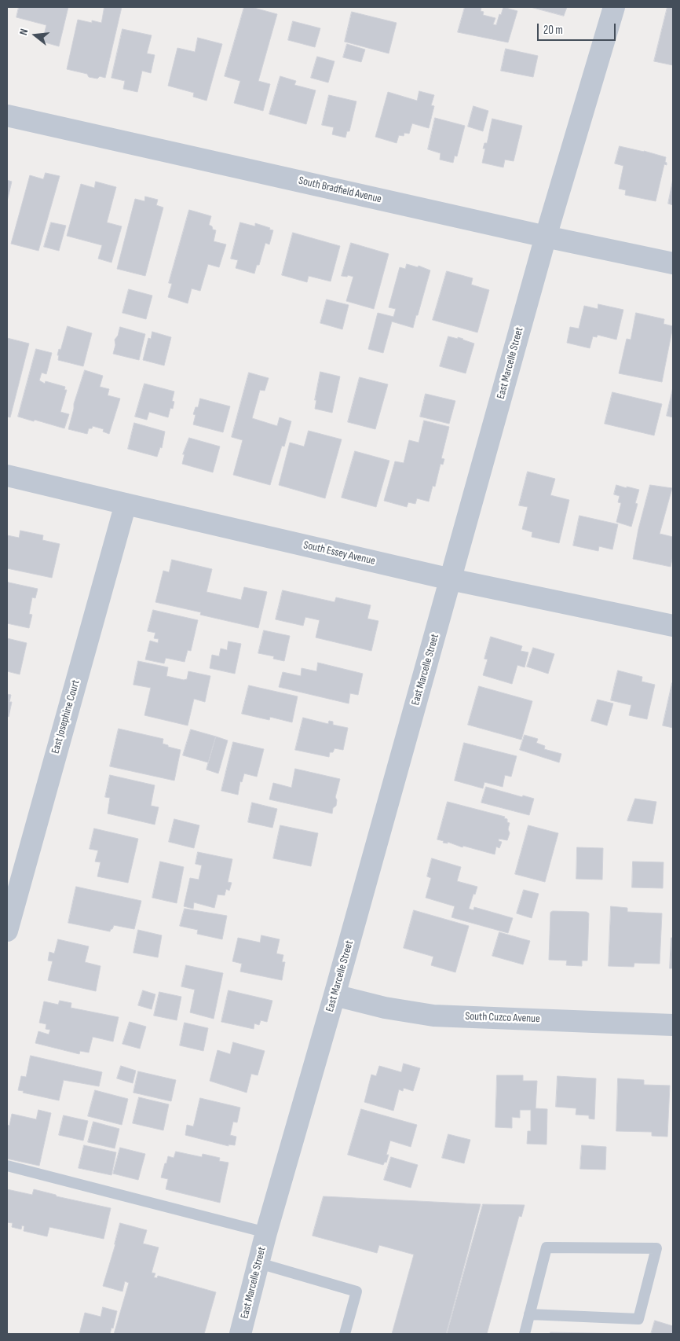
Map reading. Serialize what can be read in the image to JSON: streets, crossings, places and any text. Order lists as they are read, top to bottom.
{
  "streets": {
    "street": [
      "South Bradfield Avenue",
      "East Marcelle Street",
      "South Essey Avenue",
      "East Josephine Court",
      "South Cuzco Avenue"
    ]
  },
  "crossings": [
    ["South Bradfield Avenue", "East Marcelle Street"],
    ["East Marcelle Street", "South Essey Avenue"],
    ["East Marcelle Street", "South Cuzco Avenue"],
    ["South Essey Avenue", "East Josephine Court"]
  ],
  "scale_bar": "20 m",
  "north": "left"
}
